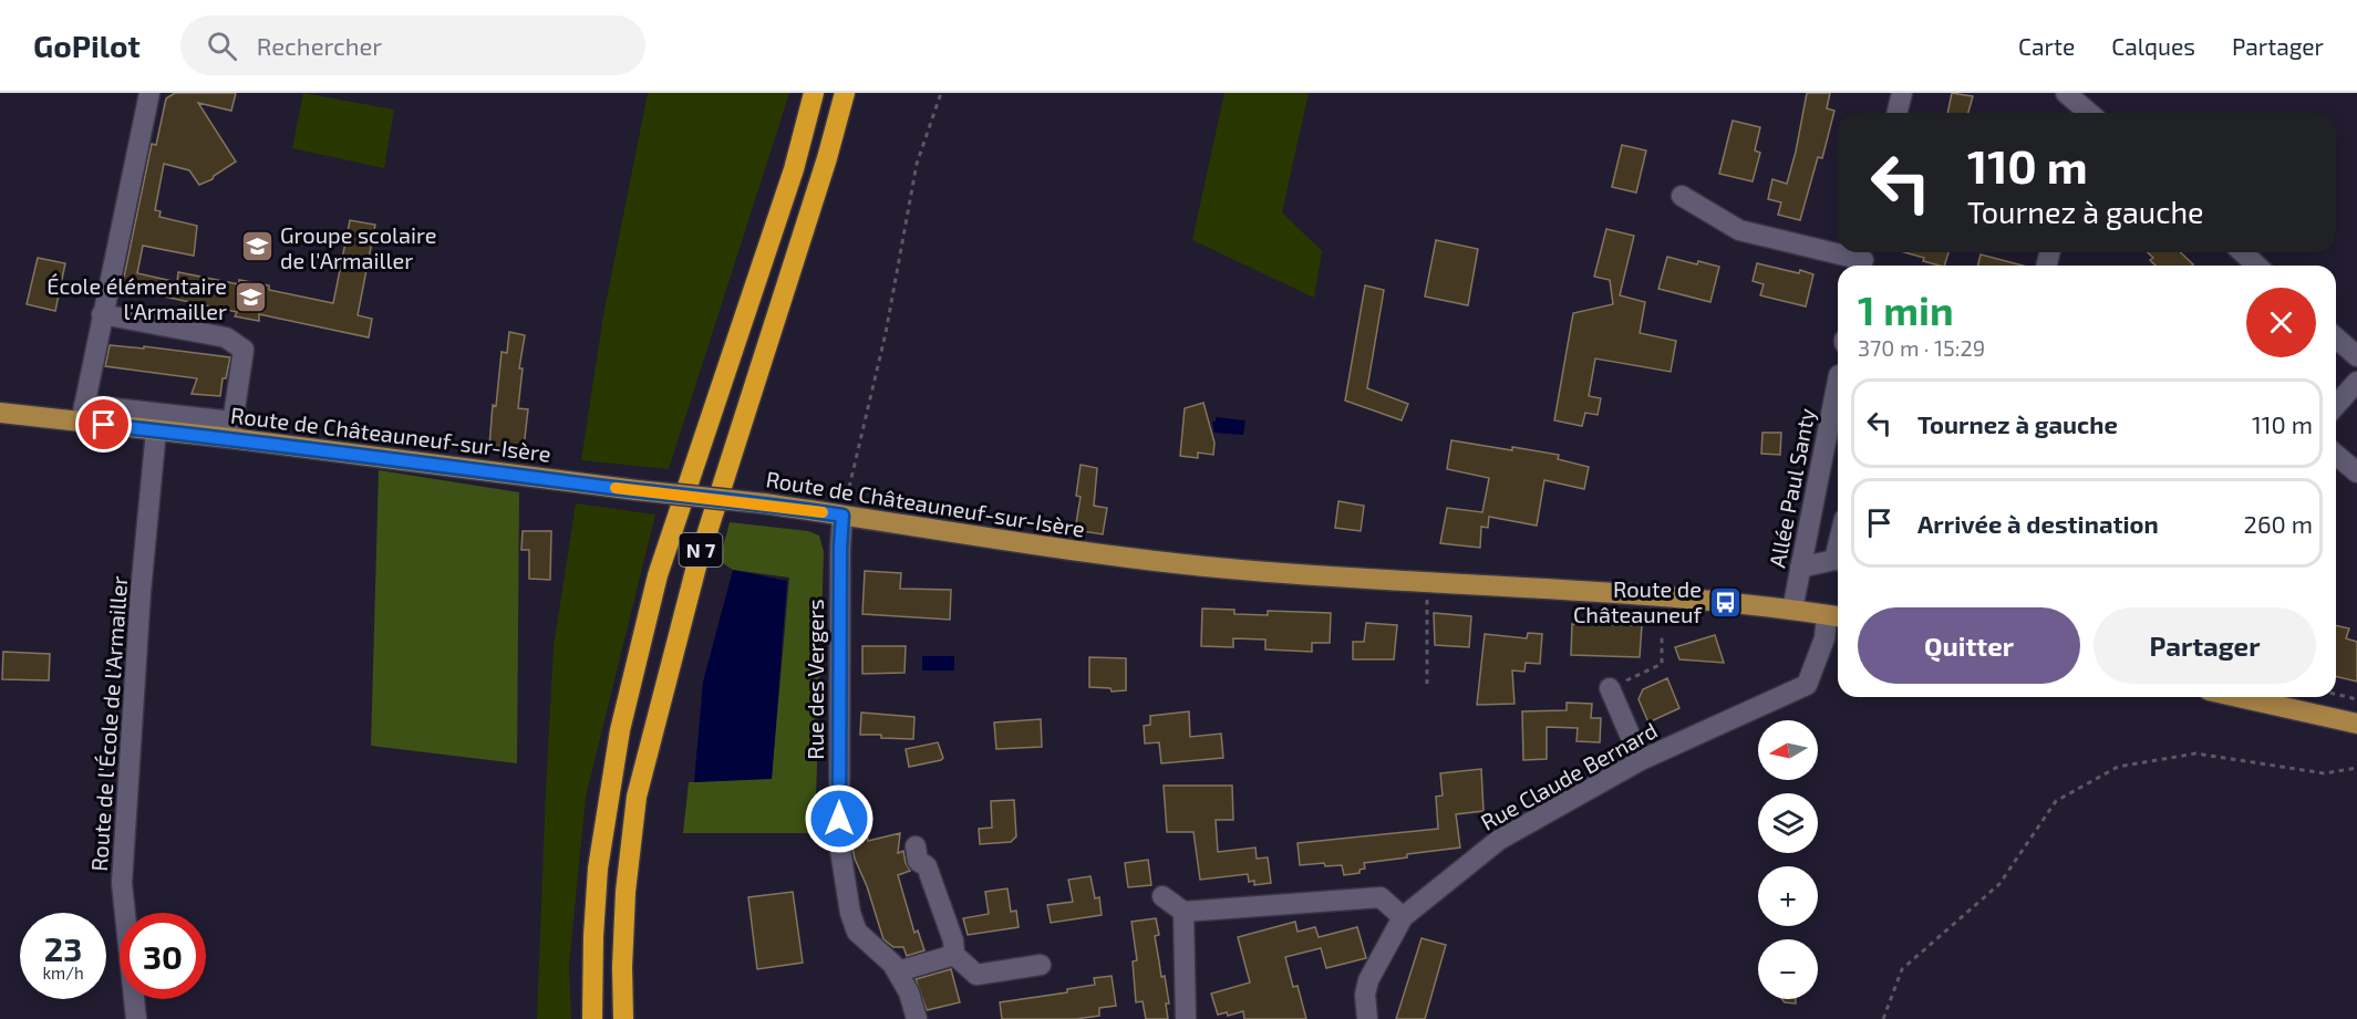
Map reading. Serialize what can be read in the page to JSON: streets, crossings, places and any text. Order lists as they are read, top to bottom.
{
  "streets": {
    "highway": ["N 7"],
    "main road": ["Route de Châteauneuf-sur-Isère"],
    "street": [
      "Allée Paul Santy",
      "Rue des Vergers",
      "Route de l'École de l'Armailler",
      "Rue Claude Bernard"
    ]
  },
  "crossings": [
    ["Route de Châteauneuf-sur-Isère", "Allée Paul Santy"],
    ["Route de Châteauneuf-sur-Isère", "Rue des Vergers"],
    ["Route de Châteauneuf-sur-Isère", "Route de l'École de l'Armailler"],
    ["Route de Châteauneuf-sur-Isère", "Rue Claude Bernard"]
  ],
  "places": {
    "school or university": ["Groupe scolaire de l'Armailler", "École élémentaire l'Armailler"],
    "bus stop": ["Route de Châteauneuf"]
  },
  "north": "left",
  "page": {
    "header": "GoPilot",
    "search": "Rechercher",
    "nav": ["Carte", "Calques", "Partager"],
    "turn": ["110 m", "Tournez à gauche"],
    "heading": ["1 min", "370 m · 15:29"],
    "list": [
      {
        "name": "Tournez à gauche",
        "value": "110 m"
      },
      {
        "name": "Arrivée à destination",
        "value": "260 m"
      }
    ],
    "buttons": ["Quitter", "Partager"],
    "map_buttons": ["+", "−"],
    "speed": "23 km/h",
    "limit": "30"
  }
}
